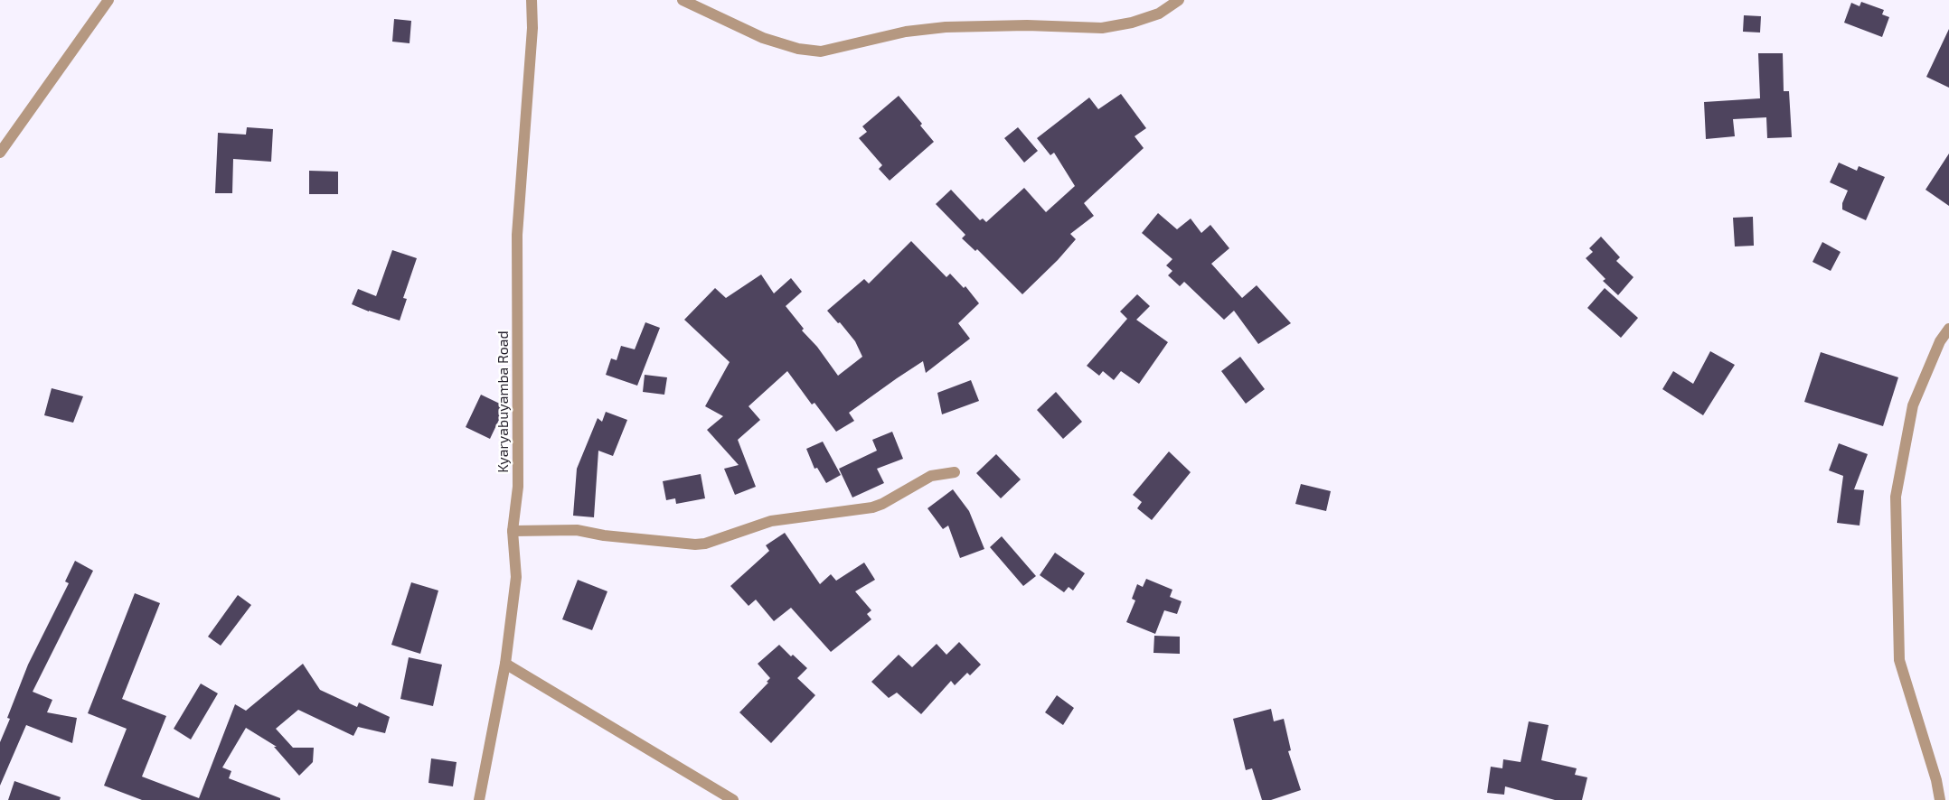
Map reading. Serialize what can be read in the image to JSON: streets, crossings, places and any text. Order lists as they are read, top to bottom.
{
  "streets": {
    "street": ["Kyaryabuyamba Road"]
  }
}
